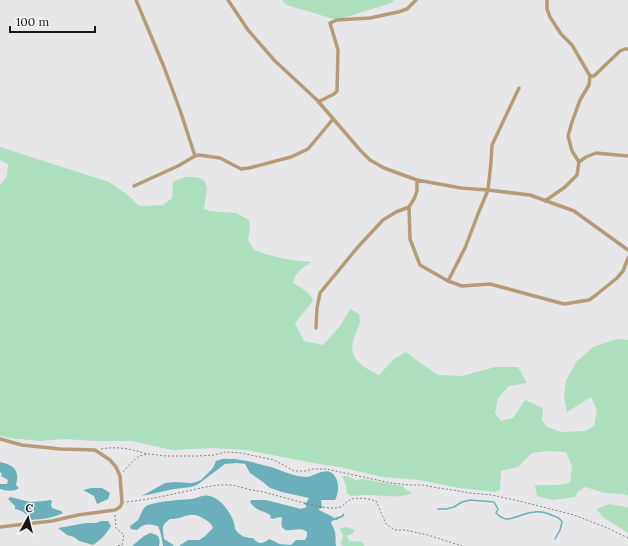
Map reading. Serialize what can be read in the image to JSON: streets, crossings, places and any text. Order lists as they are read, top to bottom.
{
  "scale_bar": "100 m",
  "north": "top"
}
